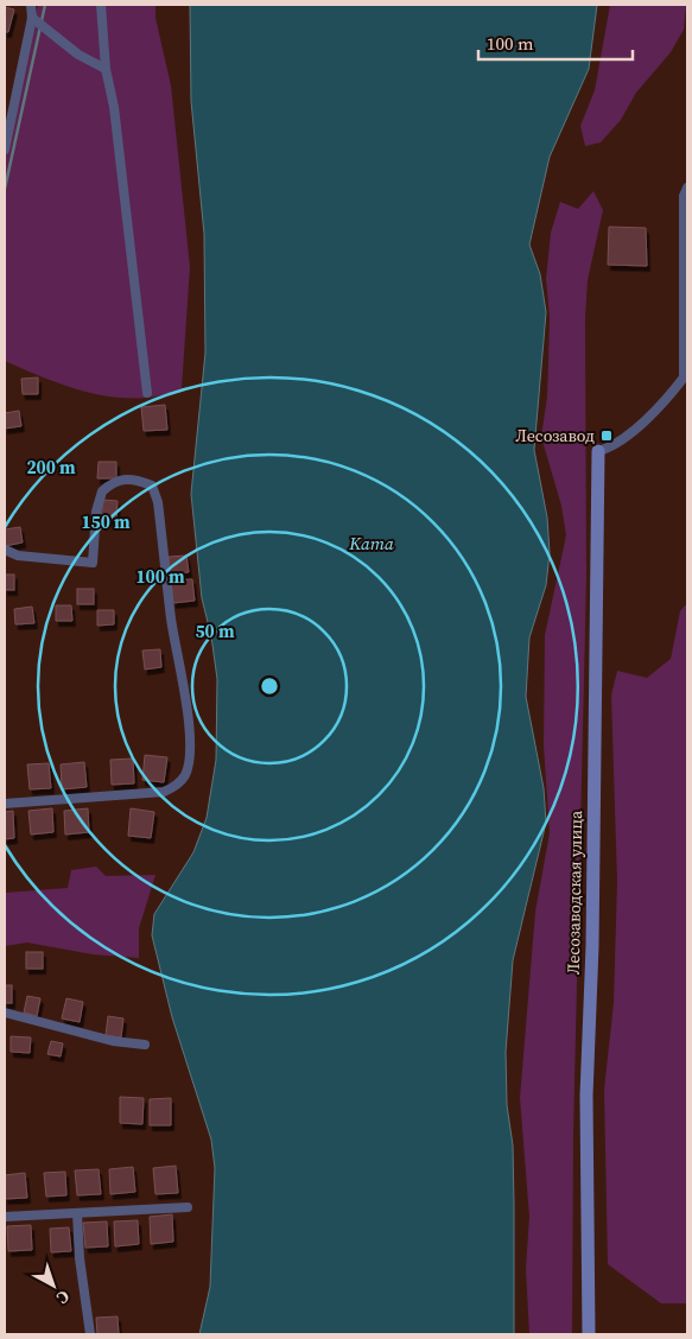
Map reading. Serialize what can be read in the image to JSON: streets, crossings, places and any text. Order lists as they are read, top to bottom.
{
  "streets": {
    "street": ["Лесозаводская улица"]
  },
  "water": ["Kama"],
  "places": {
    "transit": ["Лесозавод"]
  },
  "scale_bar": "100 m",
  "north": "bottom right",
  "rings": [
    "200 m",
    "150 m",
    "100 m",
    "50 m"
  ]
}
